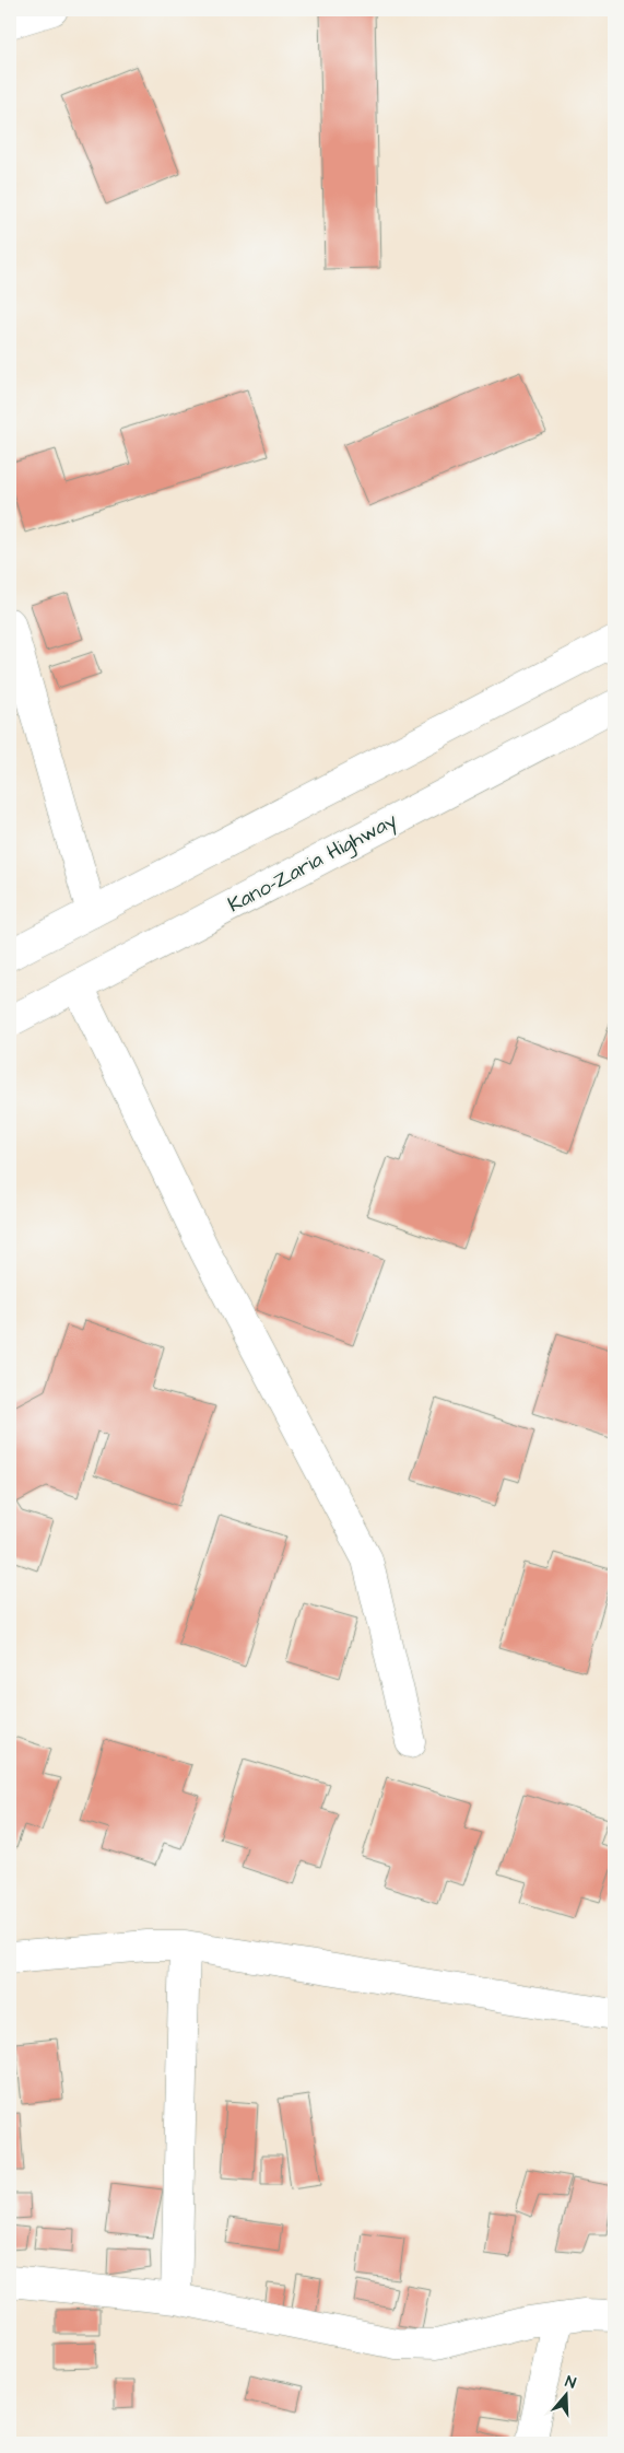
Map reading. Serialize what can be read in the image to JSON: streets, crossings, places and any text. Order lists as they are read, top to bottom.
{
  "streets": {
    "main road": ["Kano-Zaria Highway"]
  },
  "north": "top"
}
